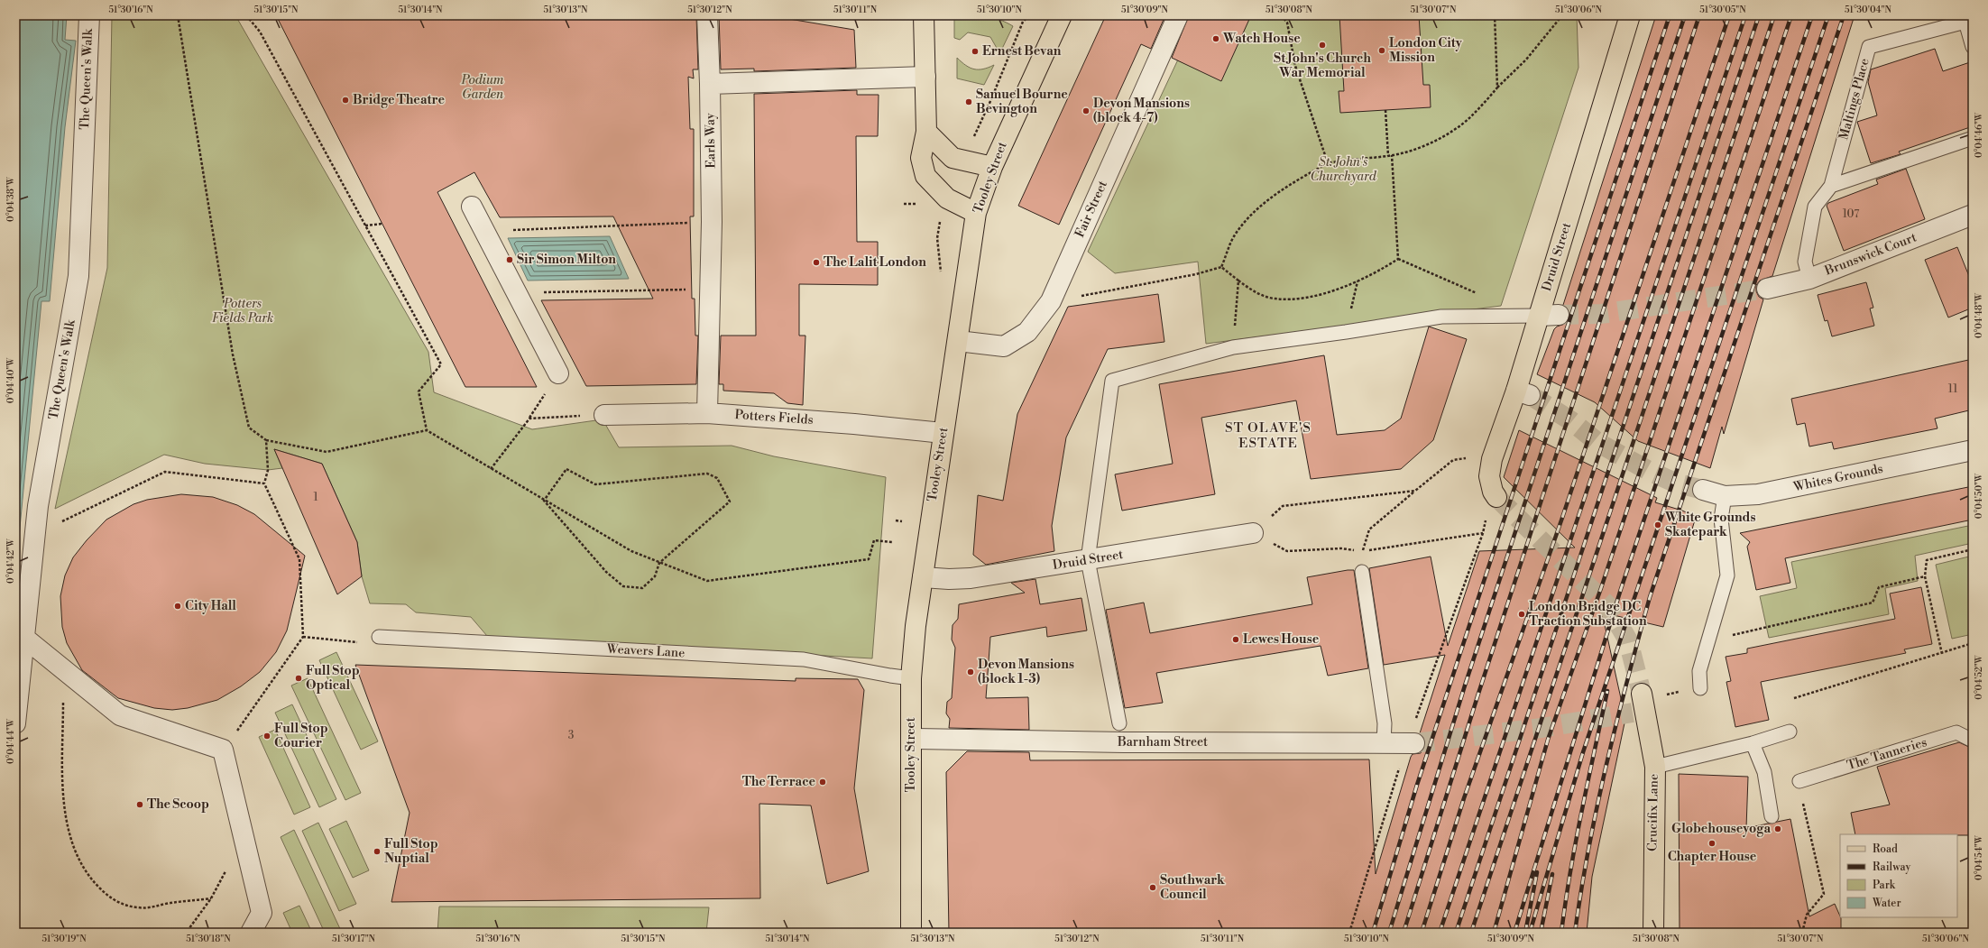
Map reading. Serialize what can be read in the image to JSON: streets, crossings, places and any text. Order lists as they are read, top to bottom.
{
  "streets": {
    "main road": ["Tooley Street", "Druid Street", "Crucifix Lane"],
    "street": [
      "The Queen's Walk",
      "Earls Way",
      "Fair Street",
      "Brunswick Court",
      "Potters Fields",
      "Whites Grounds",
      "Barnham Street"
    ],
    "lane": ["Maltings Place", "Weavers Lane", "The Tanneries"]
  },
  "crossings": [
    ["Maltings Place", "Brunswick Court"],
    ["Earls Way", "Potters Fields"],
    ["Tooley Street", "Fair Street"],
    ["Tooley Street", "Druid Street"],
    ["Tooley Street", "Potters Fields"],
    ["Tooley Street", "Weavers Lane"],
    ["Tooley Street", "Barnham Street"]
  ],
  "districts": ["ST OLAVE'S ESTATE"],
  "parks": ["Podium Garden", "St. John's Churchyard", "Potters Fields Park"],
  "places": [
    "Watch House",
    "St John's Church War Memorial",
    "London City Mission",
    "Ernest Bevan",
    "Bridge Theatre",
    "Samuel Bourne Bevington",
    "Devon Mansions (block 4-7)",
    "Sir Simon Milton",
    "The Lalit London",
    "White Grounds Skatepark",
    "City Hall",
    "London Bridge DC Traction Substation",
    "Lewes House",
    "Devon Mansions (block 1-3)",
    "Full Stop Optical",
    "Full Stop Courier",
    "The Terrace",
    "The Scoop",
    "Globehouseyoga",
    "Chapter House",
    "Full Stop Nuptial",
    "Southwark Council"
  ],
  "house_numbers": [
    "107",
    "11",
    "1",
    "3"
  ],
  "legend": [
    "Road",
    "Railway",
    "Park",
    "Water"
  ],
  "coordinates": [
    "51°30'16\"N",
    "51°30'15\"N",
    "51°30'14\"N",
    "51°30'13\"N",
    "51°30'12\"N",
    "51°30'11\"N",
    "51°30'10\"N",
    "51°30'09\"N",
    "51°30'08\"N",
    "51°30'07\"N",
    "51°30'06\"N",
    "51°30'05\"N",
    "51°30'04\"N",
    "0°04'46\"W",
    "0°04'38\"W",
    "0°04'48\"W",
    "0°04'40\"W",
    "0°04'50\"W",
    "0°04'42\"W",
    "0°04'52\"W",
    "0°04'44\"W",
    "0°04'54\"W",
    "51°30'19\"N",
    "51°30'18\"N",
    "51°30'17\"N"
  ]
}
